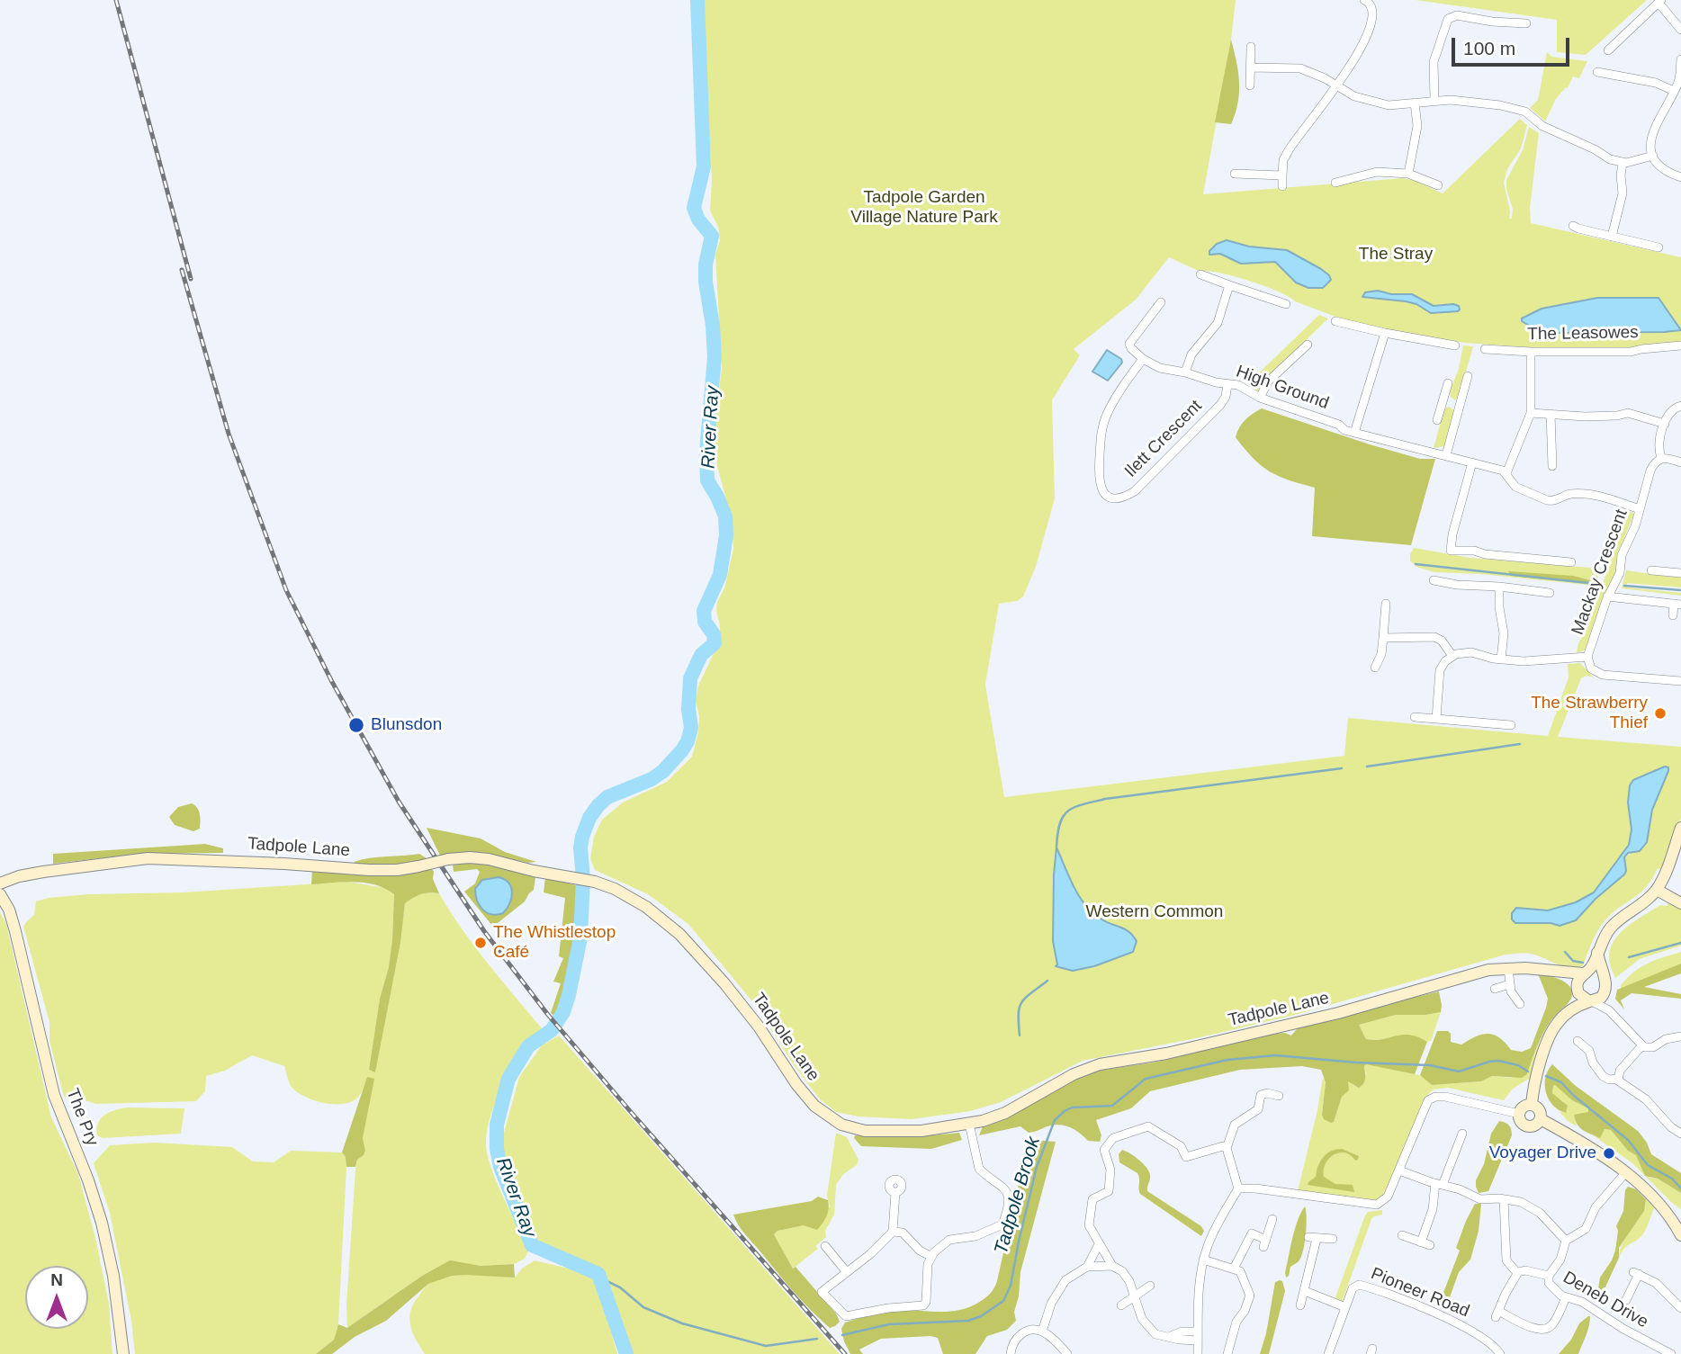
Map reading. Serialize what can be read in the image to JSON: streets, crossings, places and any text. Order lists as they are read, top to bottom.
{
  "streets": {
    "street": [
      "The Leasowes",
      "High Ground",
      "Ilett Crescent",
      "Mackay Crescent",
      "Tadpole Lane",
      "The Pry",
      "Pioneer Road",
      "Deneb Drive"
    ]
  },
  "crossings": [
    ["High Ground", "Ilett Crescent"],
    ["High Ground", "Mackay Crescent"]
  ],
  "water": ["River Ray", "Tadpole Brook"],
  "parks": ["Tadpole Garden Village Nature Park", "The Stray", "Western Common"],
  "places": [
    "The Strawberry Thief",
    "Blunsdon",
    "The Whistlestop Café",
    "Voyager Drive"
  ],
  "scale_bar": "100 m",
  "north": "top"
}
